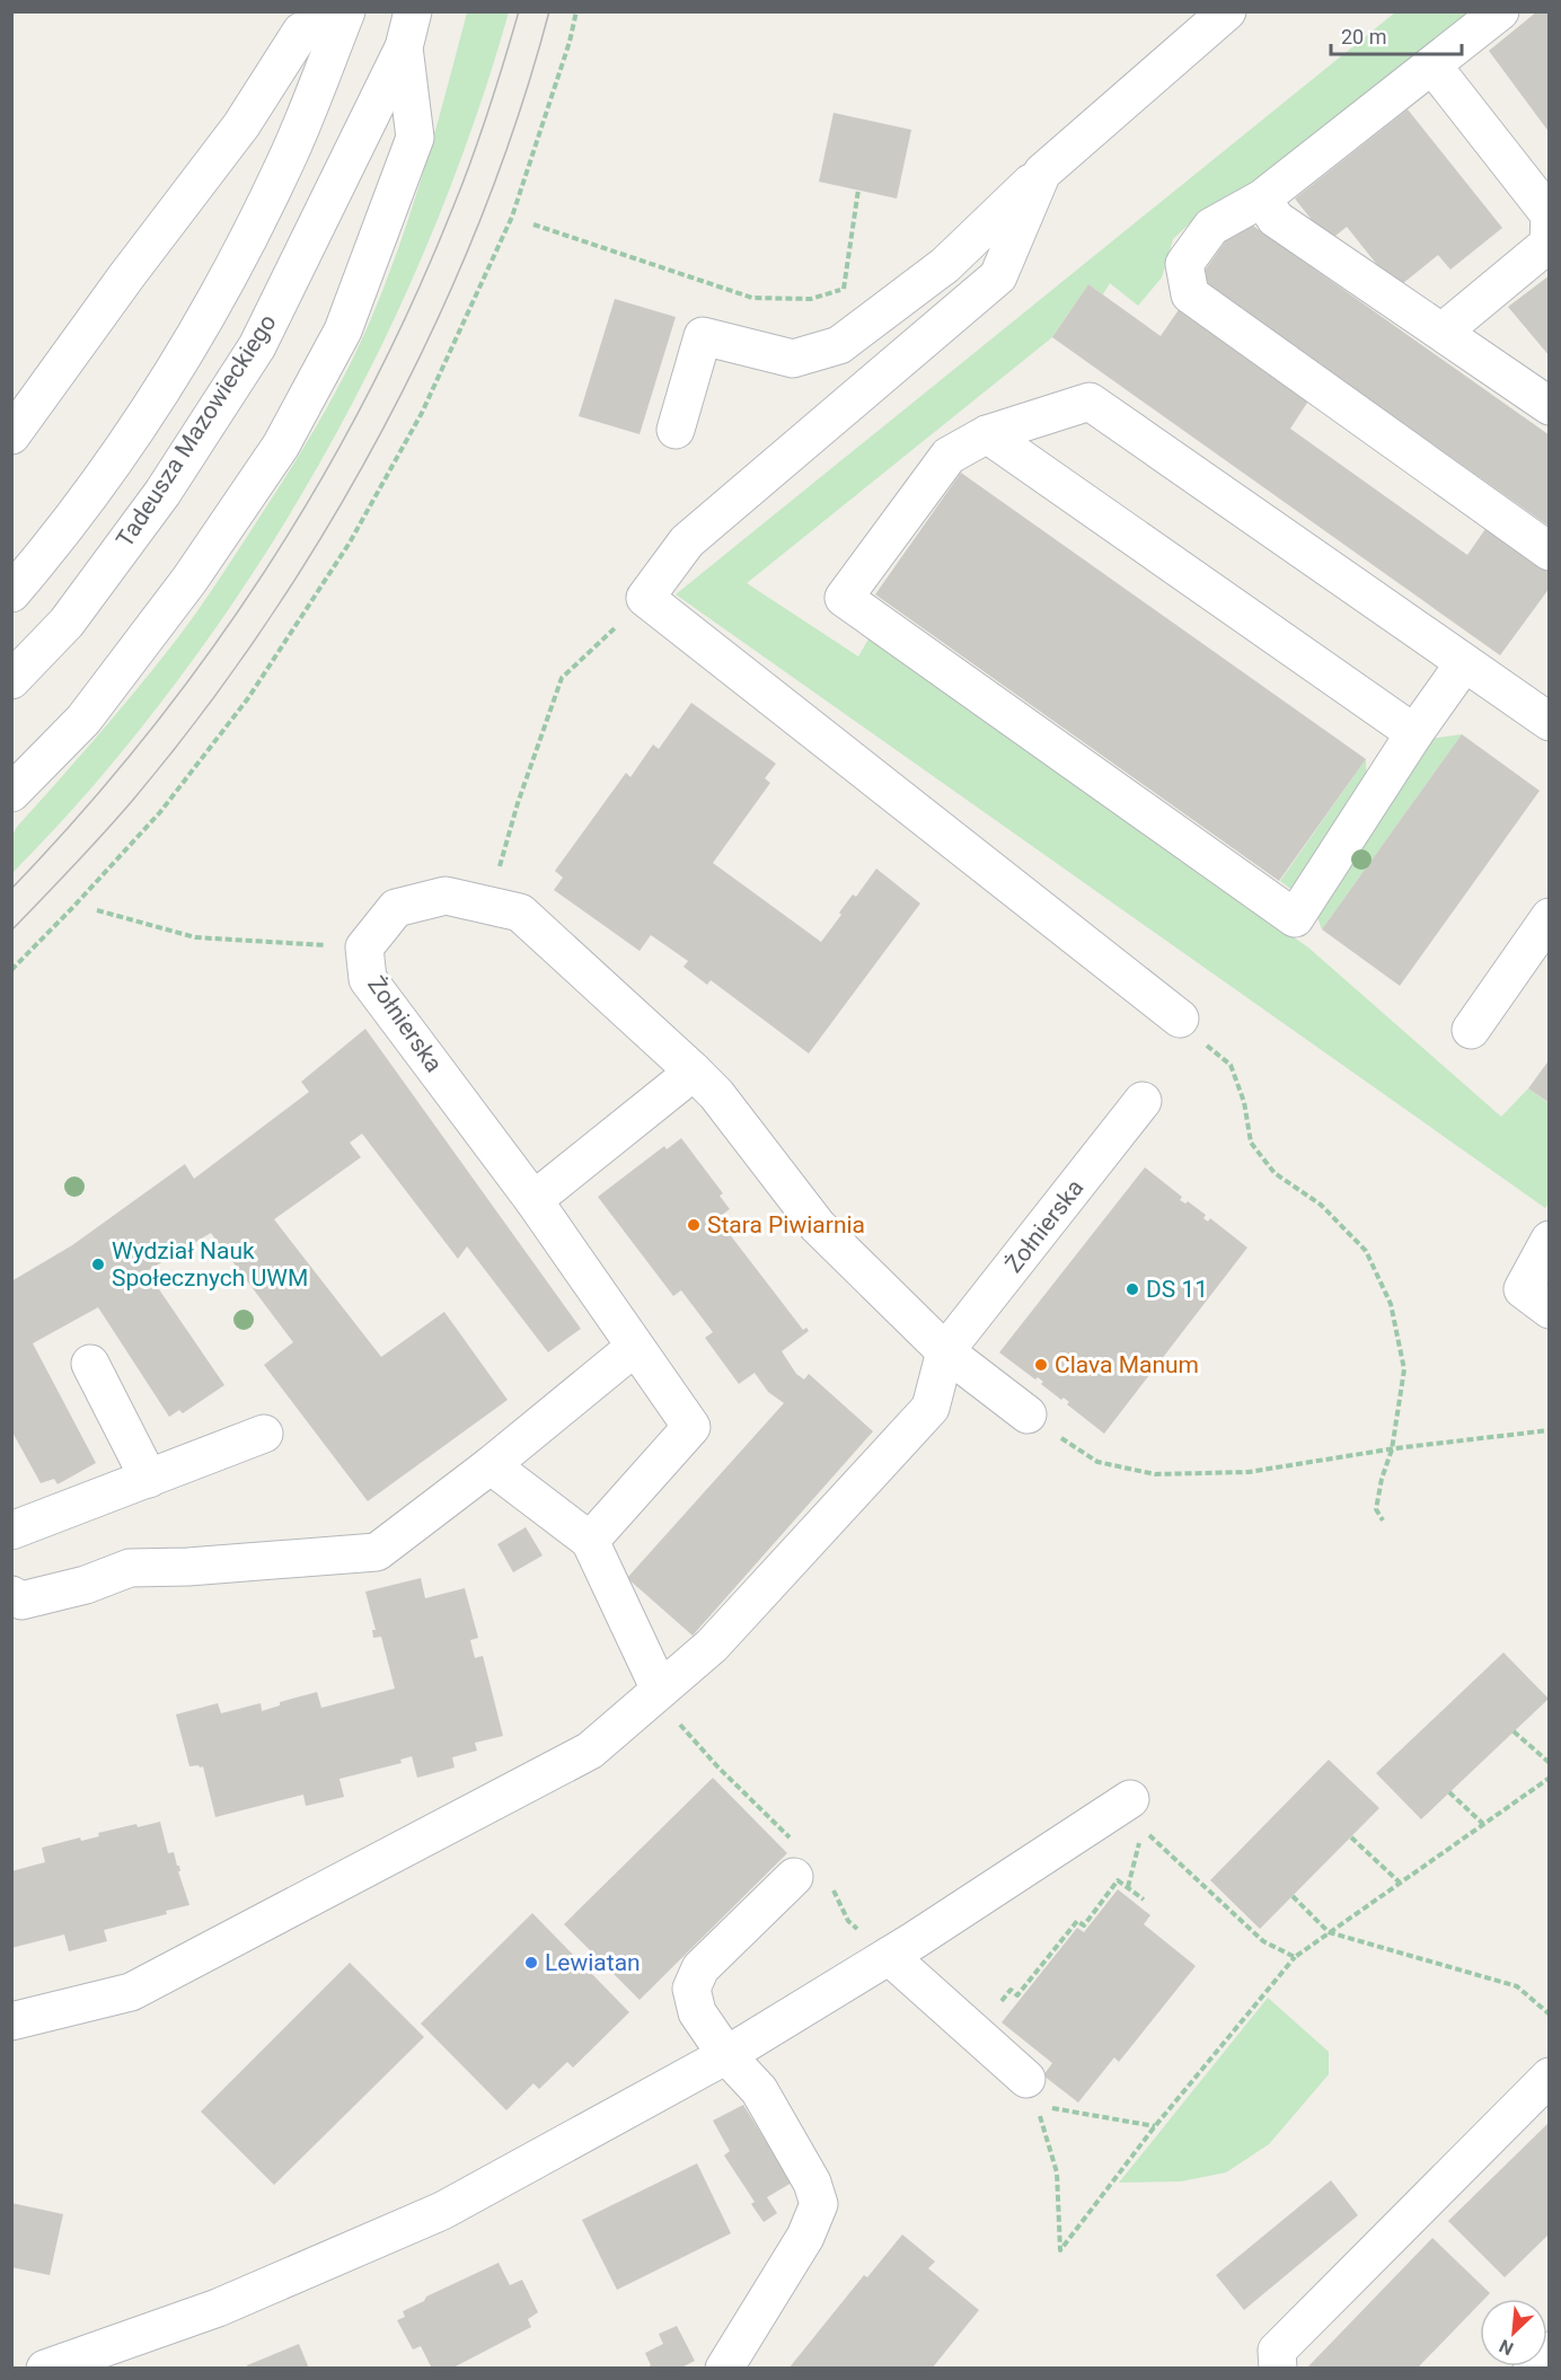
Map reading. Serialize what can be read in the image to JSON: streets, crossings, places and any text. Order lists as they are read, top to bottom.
{
  "streets": {
    "street": ["Tadeusza Mazowieckiego", "Żołnierska"]
  },
  "places": [
    "Stara Piwiarnia",
    "Wydział Nauk Społecznych UWM",
    "DS 11",
    "Clava Manum",
    "Lewiatan"
  ],
  "scale_bar": "20 m",
  "north": "bottom left"
}
